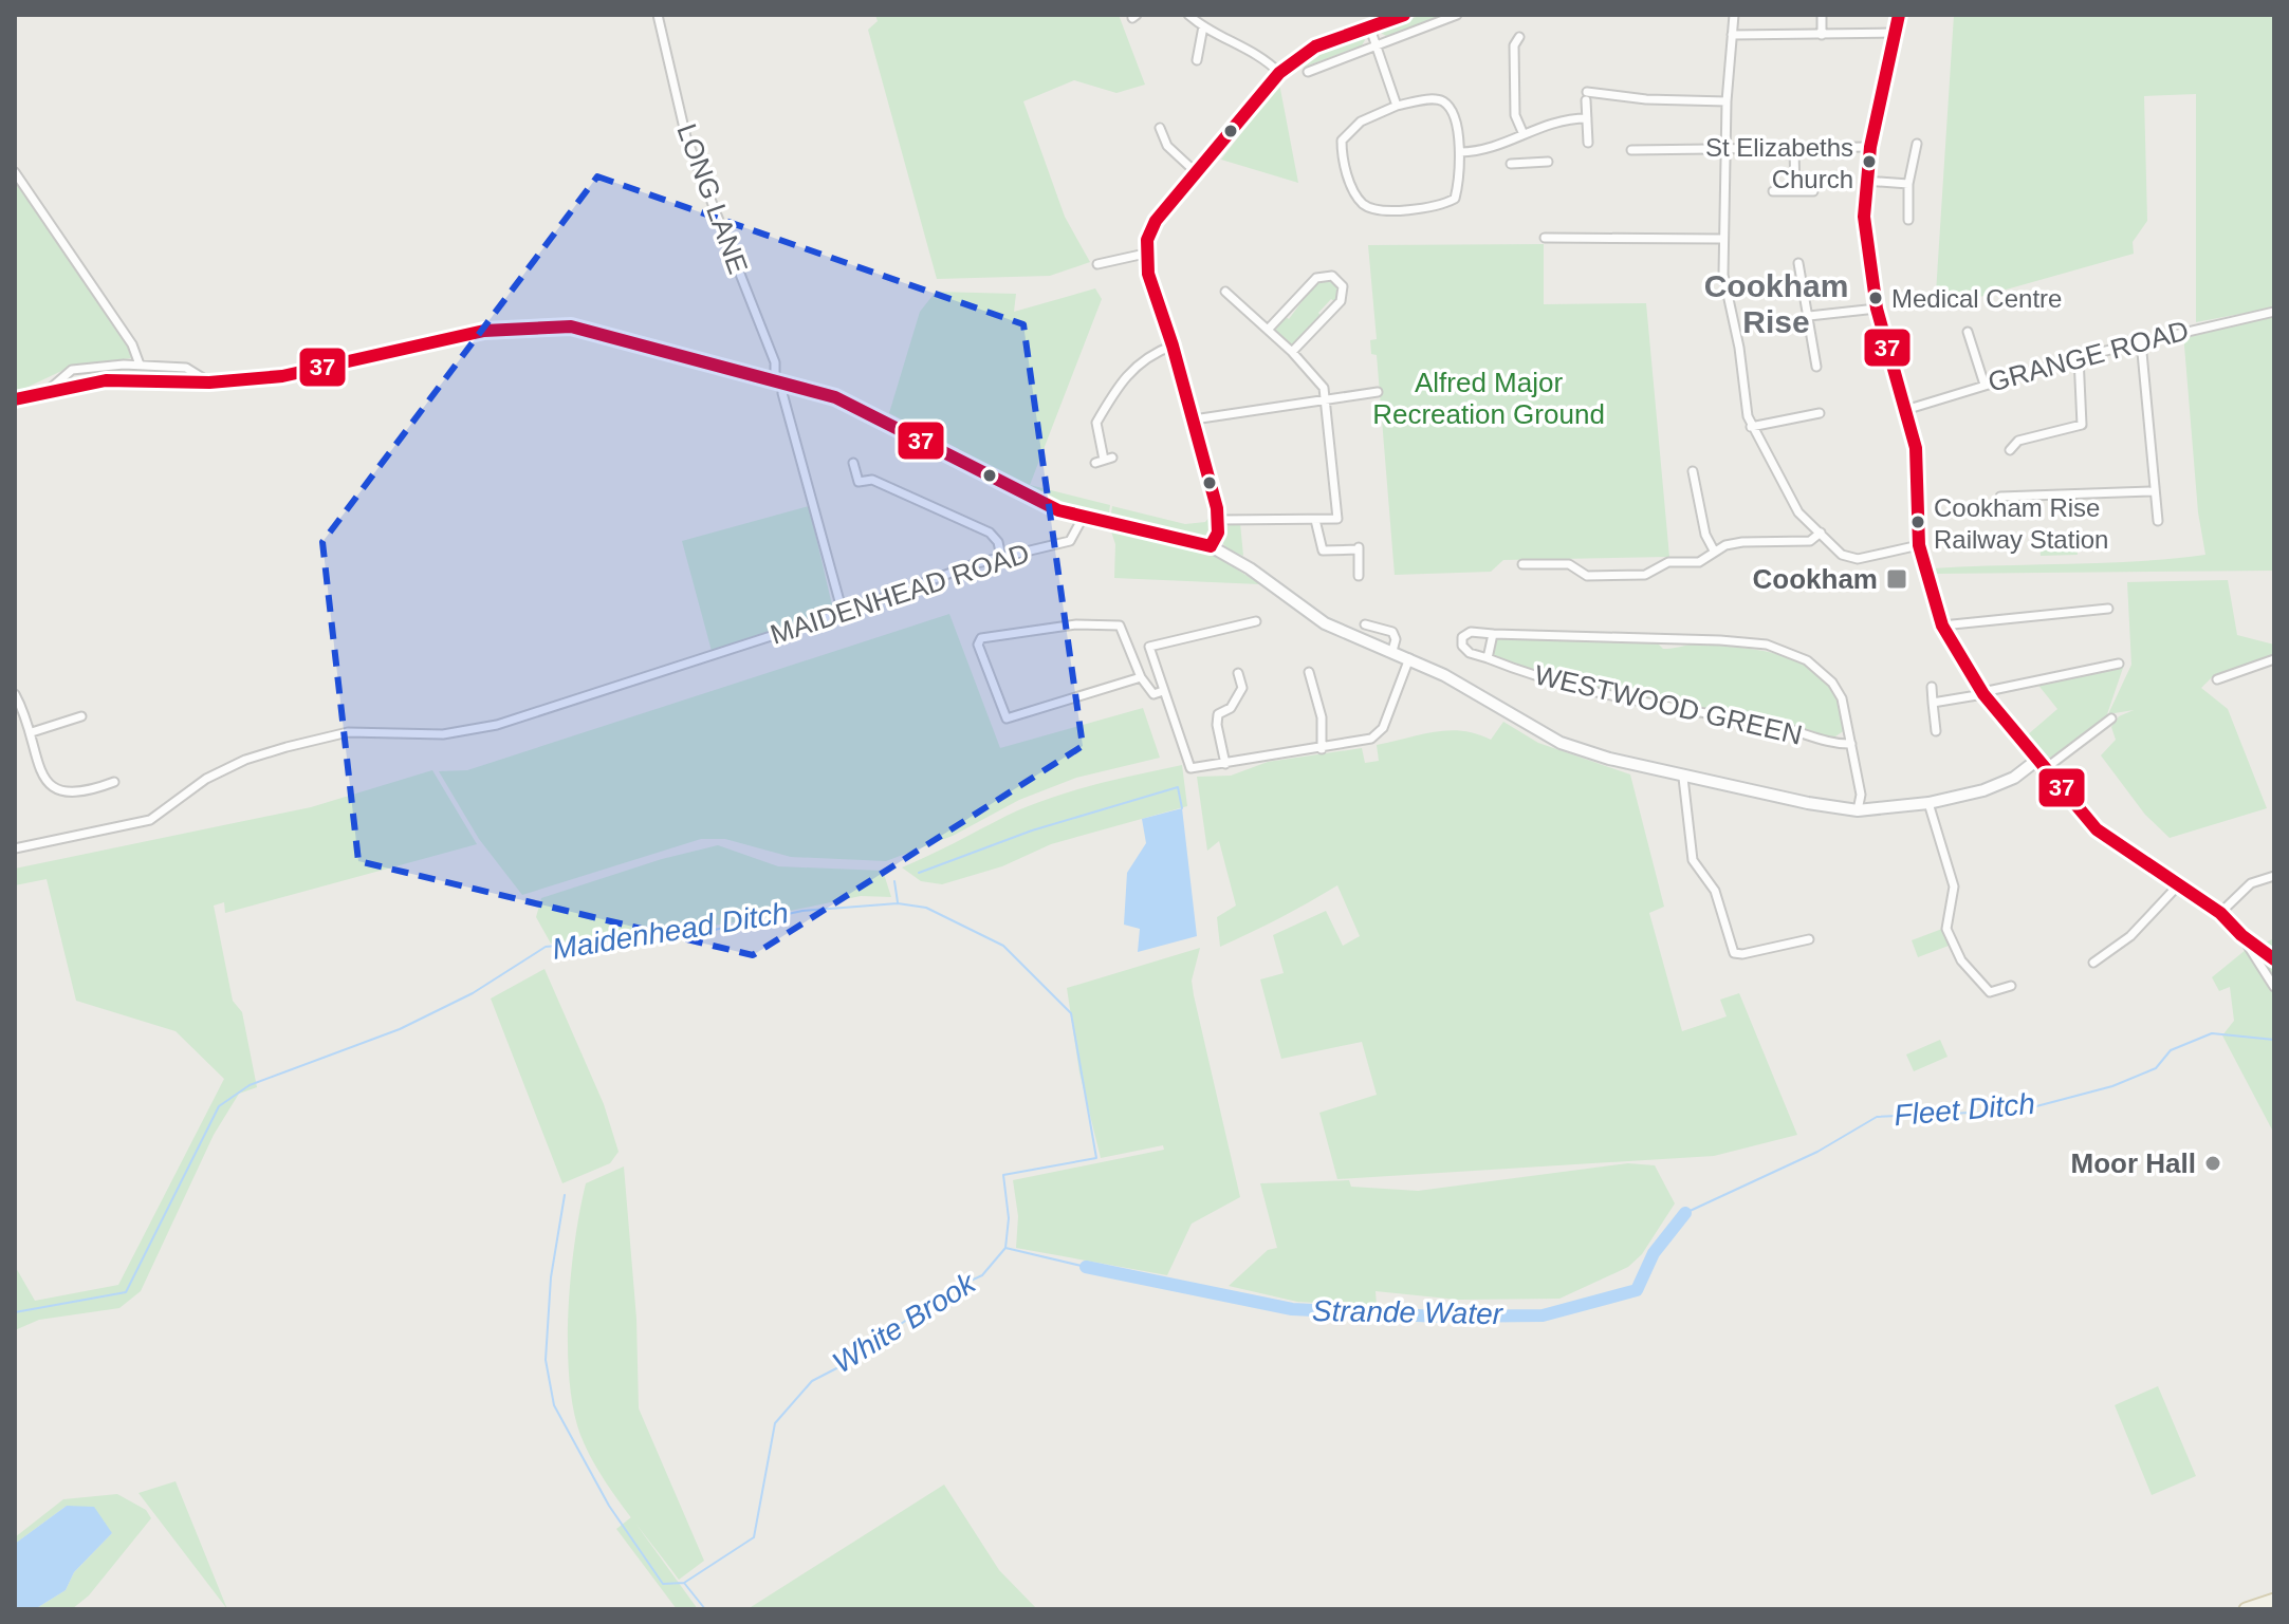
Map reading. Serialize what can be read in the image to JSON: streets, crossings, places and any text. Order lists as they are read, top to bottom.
{
  "streets": {
    "street": [
      "LONG LANE",
      "GRANGE ROAD",
      "MAIDENHEAD ROAD",
      "WESTWOOD GREEN"
    ]
  },
  "crossings": [
    ["LONG LANE", "MAIDENHEAD ROAD"]
  ],
  "districts": ["Cookham Rise"],
  "water": [
    "Maidenhead Ditch",
    "Fleet Ditch",
    "Strande Water",
    "White Brook"
  ],
  "parks": ["Alfred Major Recreation Ground"],
  "places": {
    "other": [
      "St Elizabeths Church",
      "Medical Centre",
      "Cookham Rise Railway Station",
      "Moor Hall"
    ],
    "transit": ["Cookham"]
  },
  "lines": ["transit line 37"]
}
